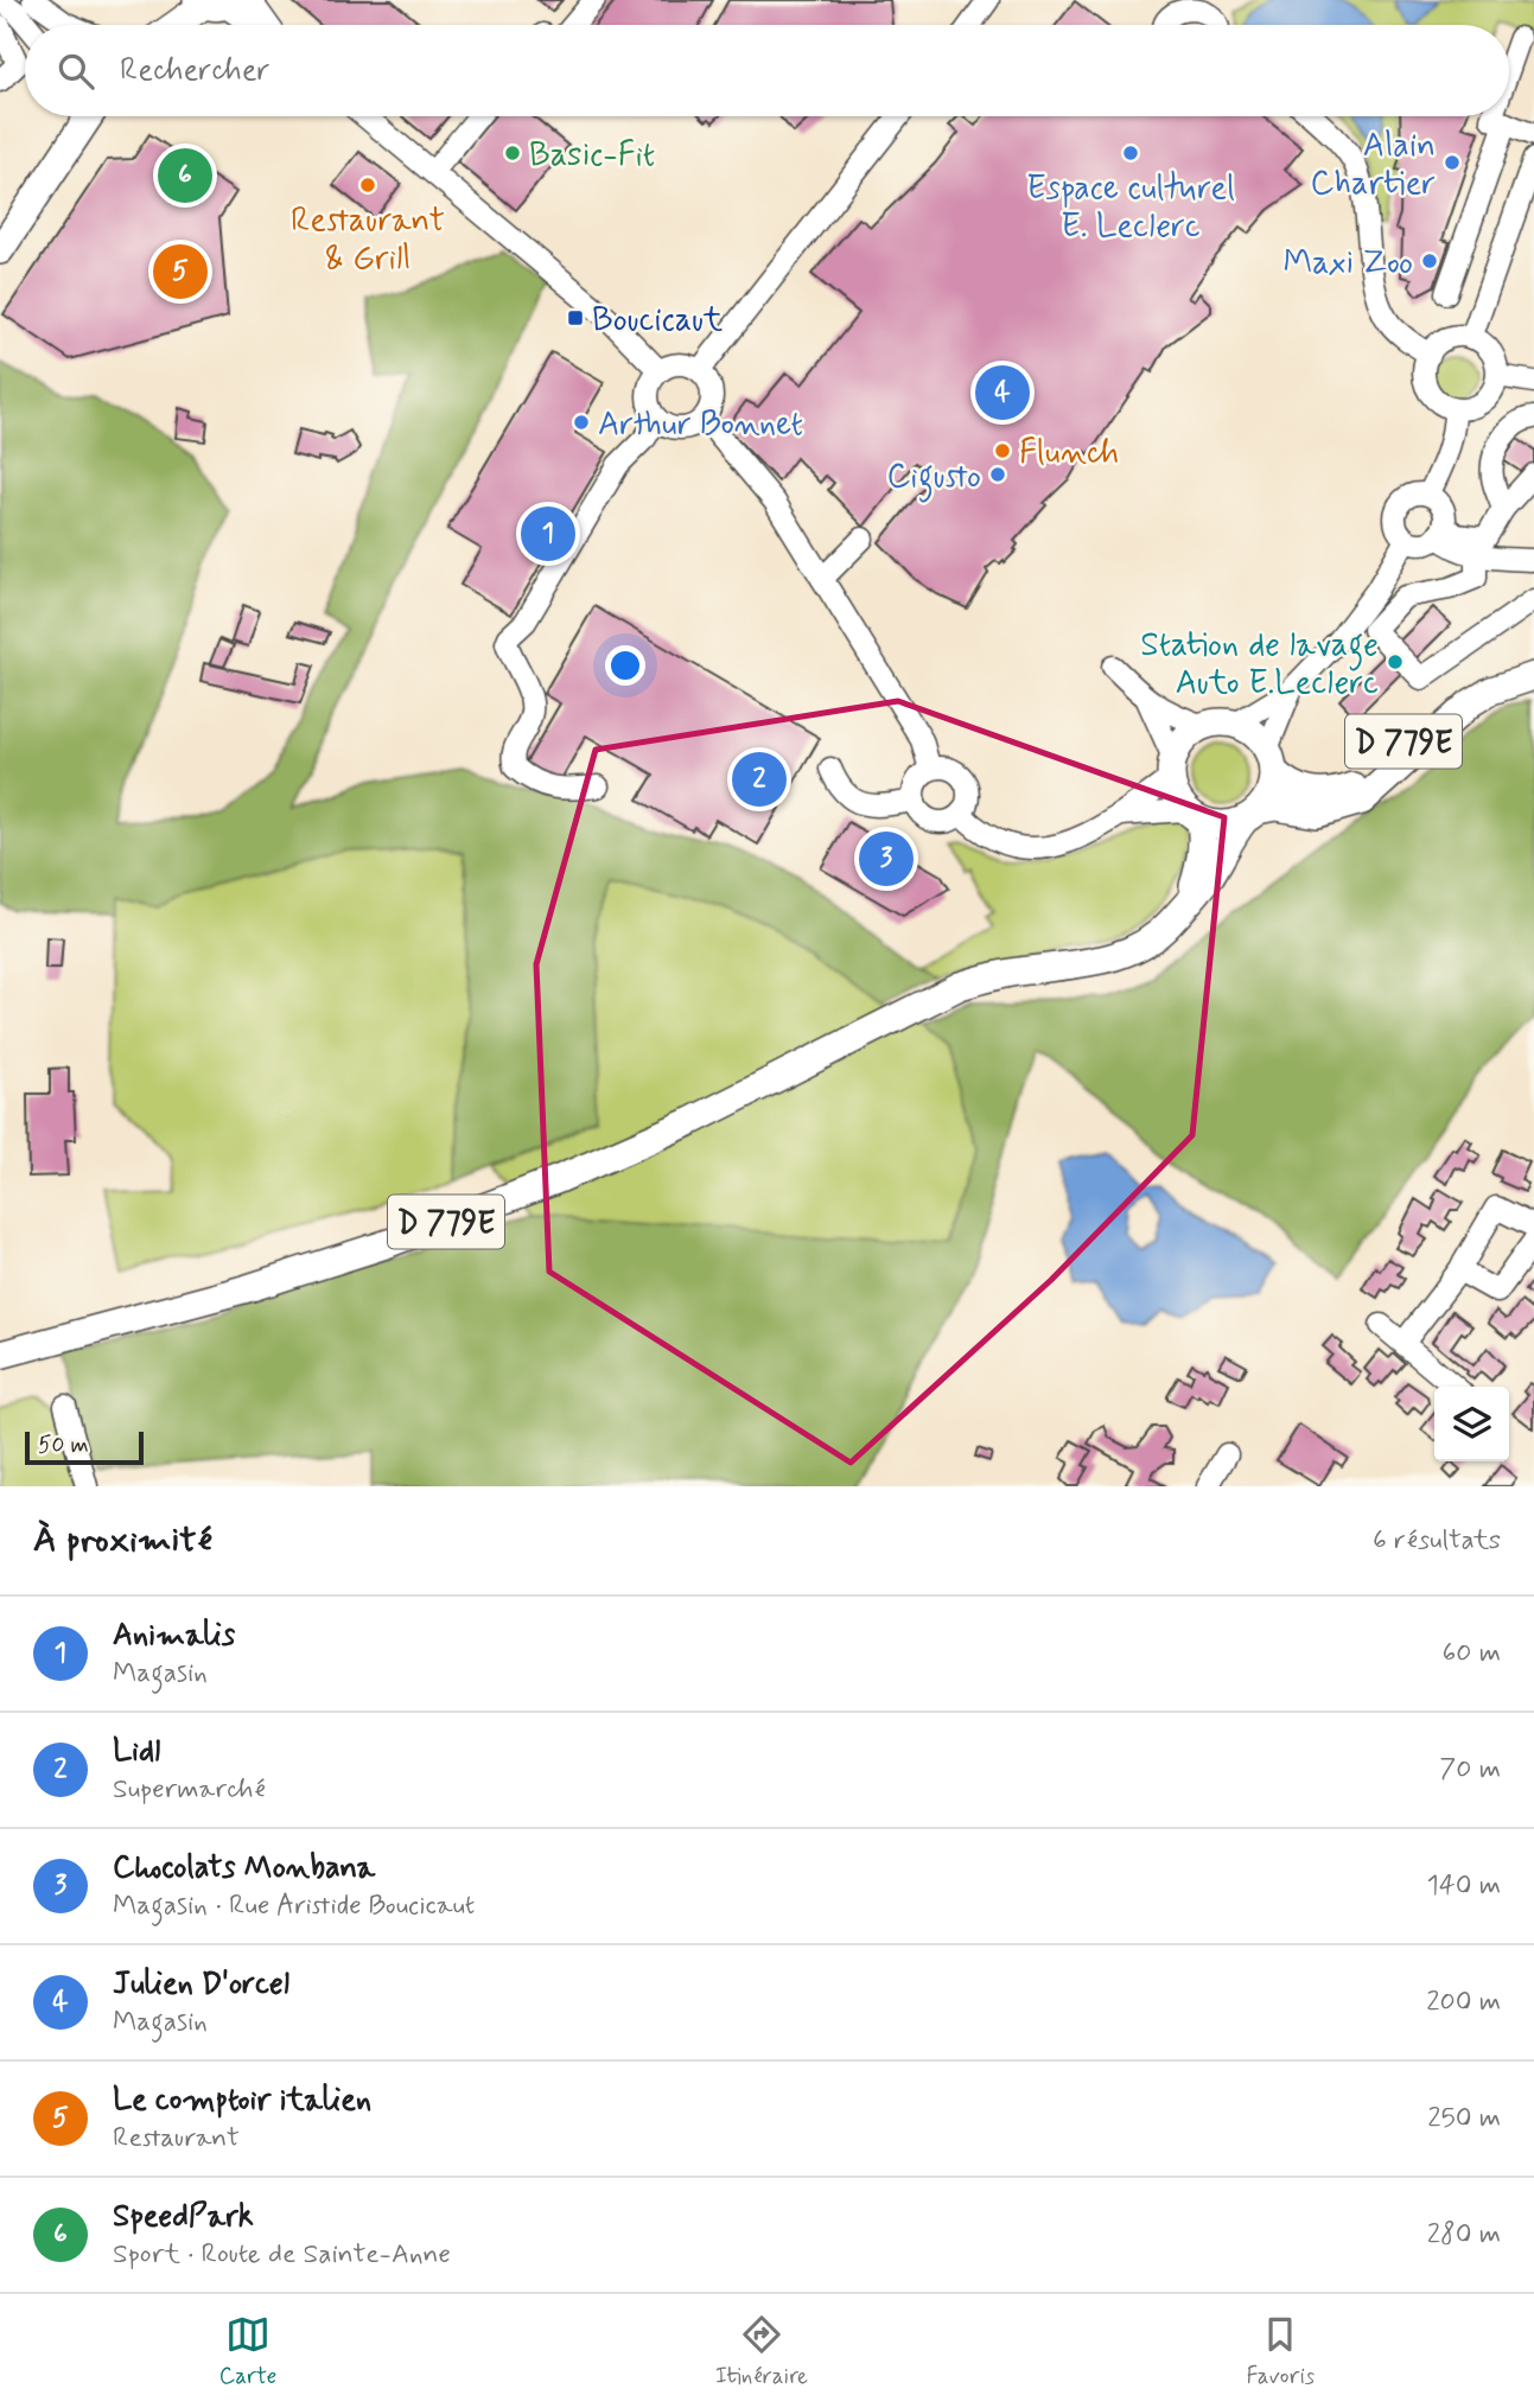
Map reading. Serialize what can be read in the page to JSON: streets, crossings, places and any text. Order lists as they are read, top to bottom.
{
  "streets": {
    "main road": ["D 779E"]
  },
  "places": {
    "other": [
      "Basic-Fit",
      "Espace culturel E. Leclerc",
      "Alain Chartier",
      "Restaurant & Grill",
      "Maxi Zoo",
      "Arthur Bonnet",
      "Flunch",
      "Cigusto",
      "Station de lavage Auto E.Leclerc"
    ],
    "transit": ["Boucicaut"]
  },
  "scale_bar": "50 m",
  "page": {
    "search": "Rechercher",
    "pins": [
      "6",
      "5",
      "4",
      "1",
      "2",
      "3"
    ],
    "scale": "50 m",
    "heading": ["À proximité", "6 résultats"],
    "list": [
      {
        "mark": "1",
        "name": "Animalis",
        "note": "Magasin",
        "value": "60 m"
      },
      {
        "mark": "2",
        "name": "Lidl",
        "note": "Supermarché",
        "value": "70 m"
      },
      {
        "mark": "3",
        "name": "Chocolats Monbana",
        "note": "Magasin · Rue Aristide Boucicaut",
        "value": "140 m"
      },
      {
        "mark": "4",
        "name": "Julien D'orcel",
        "note": "Magasin",
        "value": "200 m"
      },
      {
        "mark": "5",
        "name": "Le comptoir italien",
        "note": "Restaurant",
        "value": "250 m"
      },
      {
        "mark": "6",
        "name": "SpeedPark",
        "note": "Sport · Route de Sainte-Anne",
        "value": "280 m"
      }
    ],
    "nav": ["Carte", "Itinéraire", "Favoris"]
  }
}
